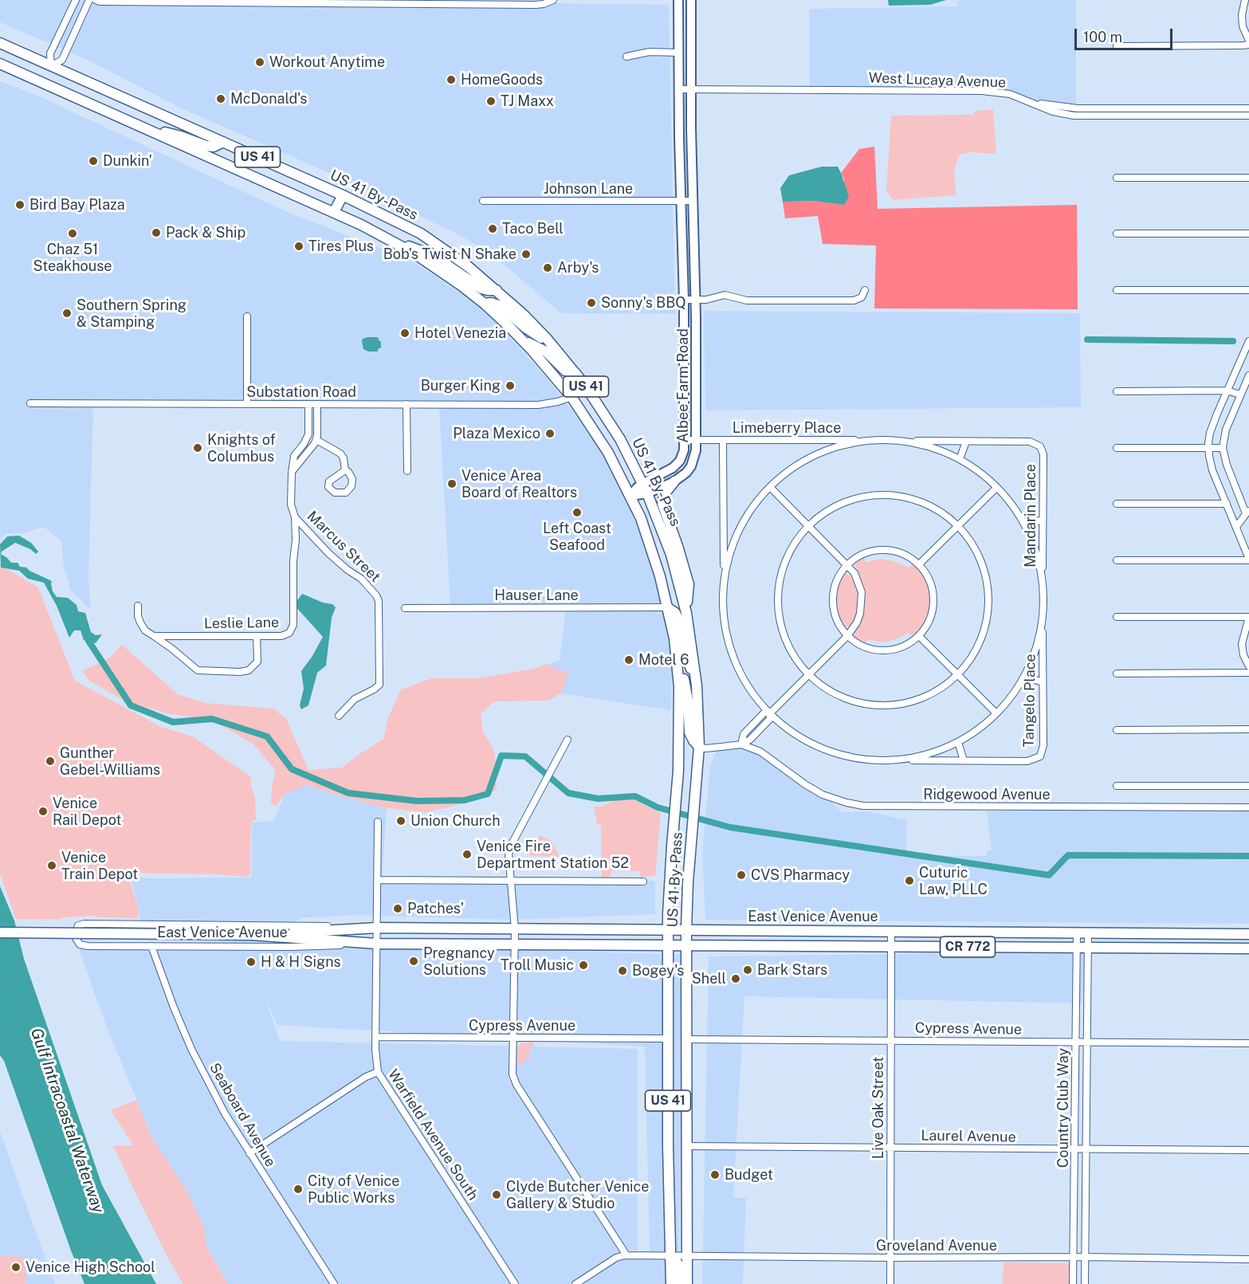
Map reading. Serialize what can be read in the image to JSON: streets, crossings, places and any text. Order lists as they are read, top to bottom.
{
  "streets": {
    "main road": [
      "US 41",
      "US 41 By-Pass",
      "Albee Farm Road",
      "East Venice Avenue",
      "CR 772"
    ],
    "street": [
      "West Lucaya Avenue",
      "Johnson Lane",
      "Substation Road",
      "Limeberry Place",
      "Mandarin Place",
      "Marcus Street",
      "Hauser Lane",
      "Leslie Lane",
      "Tangelo Place",
      "Ridgewood Avenue",
      "Cypress Avenue",
      "Live Oak Street",
      "Country Club Way",
      "Seaboard Avenue",
      "Warfield Avenue South",
      "Laurel Avenue",
      "Groveland Avenue"
    ]
  },
  "crossings": [
    ["West Lucaya Avenue", "Albee Farm Road"],
    ["Johnson Lane", "Albee Farm Road"],
    ["US 41 By-Pass", "Albee Farm Road"],
    ["US 41 By-Pass", "Substation Road"],
    ["US 41 By-Pass", "Hauser Lane"],
    ["US 41 By-Pass", "East Venice Avenue"],
    ["US 41 By-Pass", "Cypress Avenue"],
    ["US 41 By-Pass", "Laurel Avenue"],
    ["US 41 By-Pass", "Groveland Avenue"],
    ["Substation Road", "Leslie Lane"],
    ["Marcus Street", "Leslie Lane"],
    ["East Venice Avenue", "Live Oak Street"],
    ["East Venice Avenue", "Country Club Way"],
    ["East Venice Avenue", "Seaboard Avenue"],
    ["East Venice Avenue", "Warfield Avenue South"],
    ["Cypress Avenue", "Live Oak Street"],
    ["Cypress Avenue", "Country Club Way"],
    ["Cypress Avenue", "Warfield Avenue South"],
    ["Live Oak Street", "Laurel Avenue"],
    ["Live Oak Street", "Groveland Avenue"],
    ["Country Club Way", "Laurel Avenue"],
    ["Country Club Way", "Groveland Avenue"]
  ],
  "water": ["Gulf Intracoastal Waterway"],
  "places": [
    "Workout Anytime",
    "HomeGoods",
    "McDonald's",
    "TJ Maxx",
    "Dunkin'",
    "Bird Bay Plaza",
    "Taco Bell",
    "Pack & Ship",
    "Chaz 51 Steakhouse",
    "Tires Plus",
    "Bob's Twist N Shake",
    "Arby's",
    "Sonny's BBQ",
    "Southern Spring & Stamping",
    "Hotel Venezia",
    "Burger King",
    "Plaza Mexico",
    "Knights of Columbus",
    "Venice Area Board of Realtors",
    "Left Coast Seafood",
    "Motel 6",
    "Gunther Gebel-Williams",
    "Venice Rail Depot",
    "Union Church",
    "Venice Fire Department Station 52",
    "Venice Train Depot",
    "CVS Pharmacy",
    "Cuturic Law, PLLC",
    "Patches'",
    "Pregnancy Solutions",
    "H & H Signs",
    "Troll Music",
    "Bark Stars",
    "Bogey's",
    "Shell",
    "Budget",
    "City of Venice Public Works",
    "Clyde Butcher Venice Gallery & Studio",
    "Venice High School"
  ],
  "scale_bar": "100 m"
}
